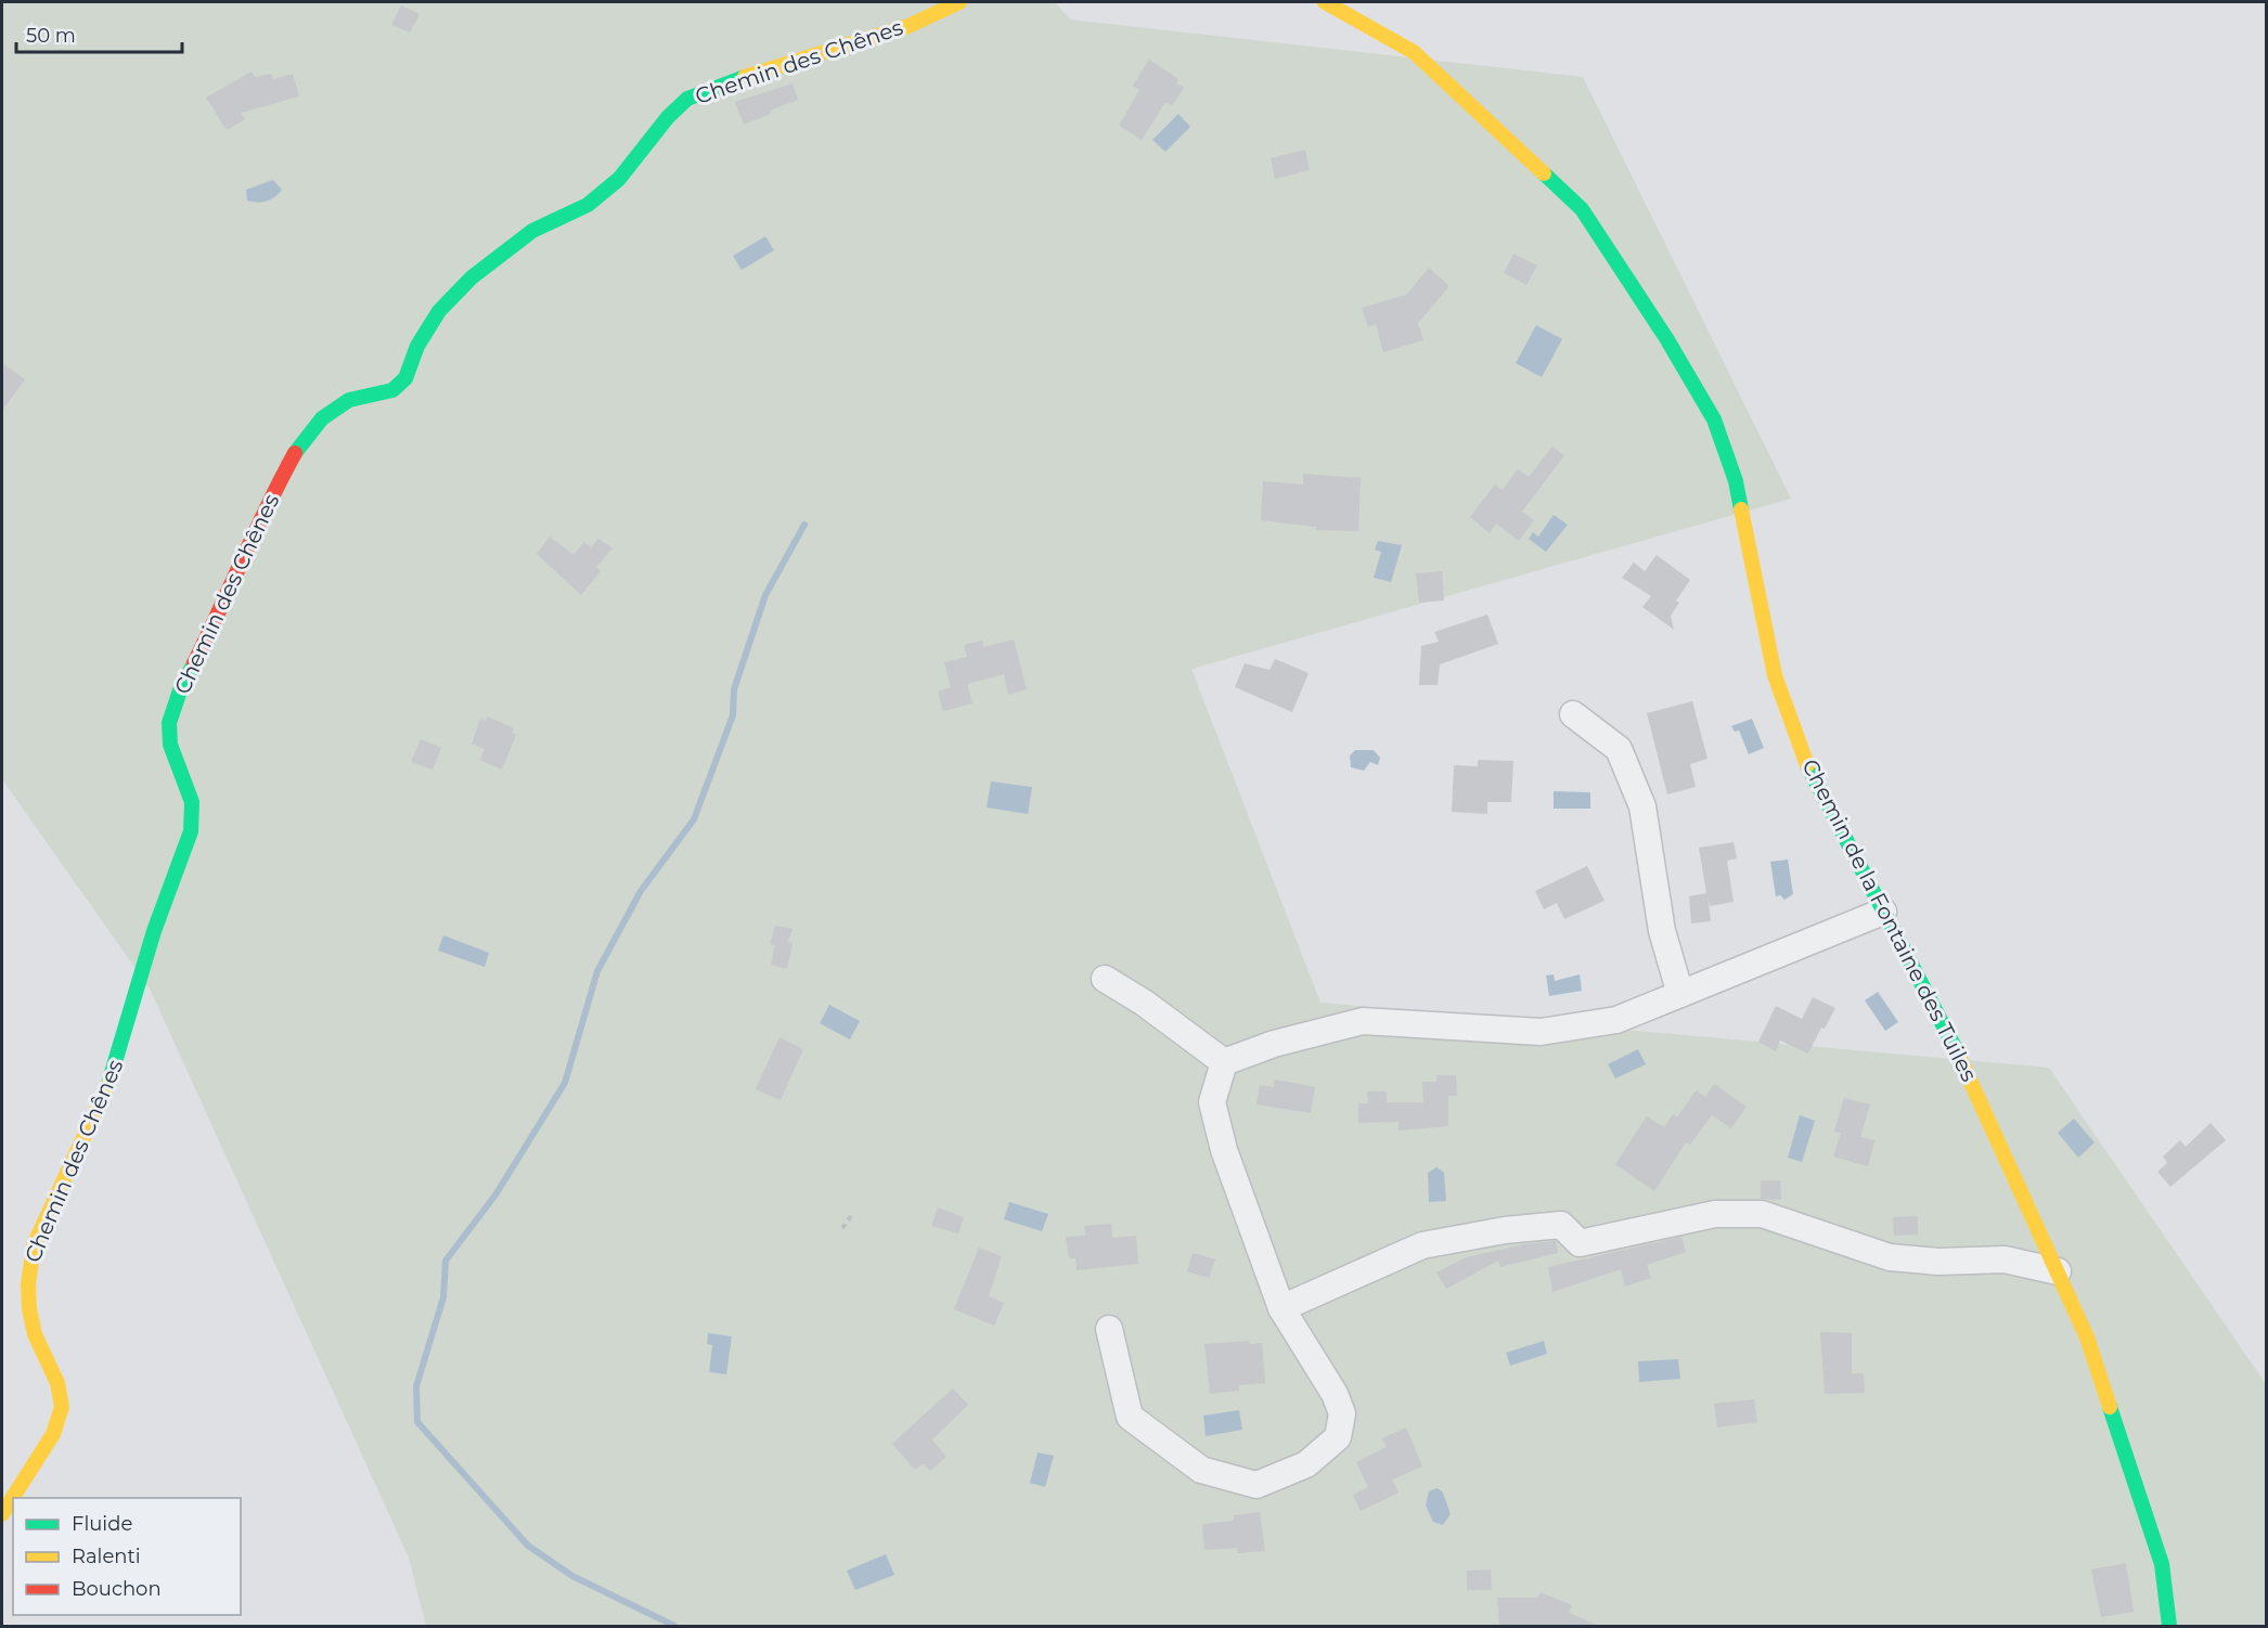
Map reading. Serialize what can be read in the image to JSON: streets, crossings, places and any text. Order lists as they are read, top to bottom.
{
  "streets": {
    "street": ["Chemin des Chênes", "Chemin de la Fontaine des Tuiles"]
  },
  "legend": ["Fluide", "Ralenti", "Bouchon"],
  "scale_bar": "50 m"
}
